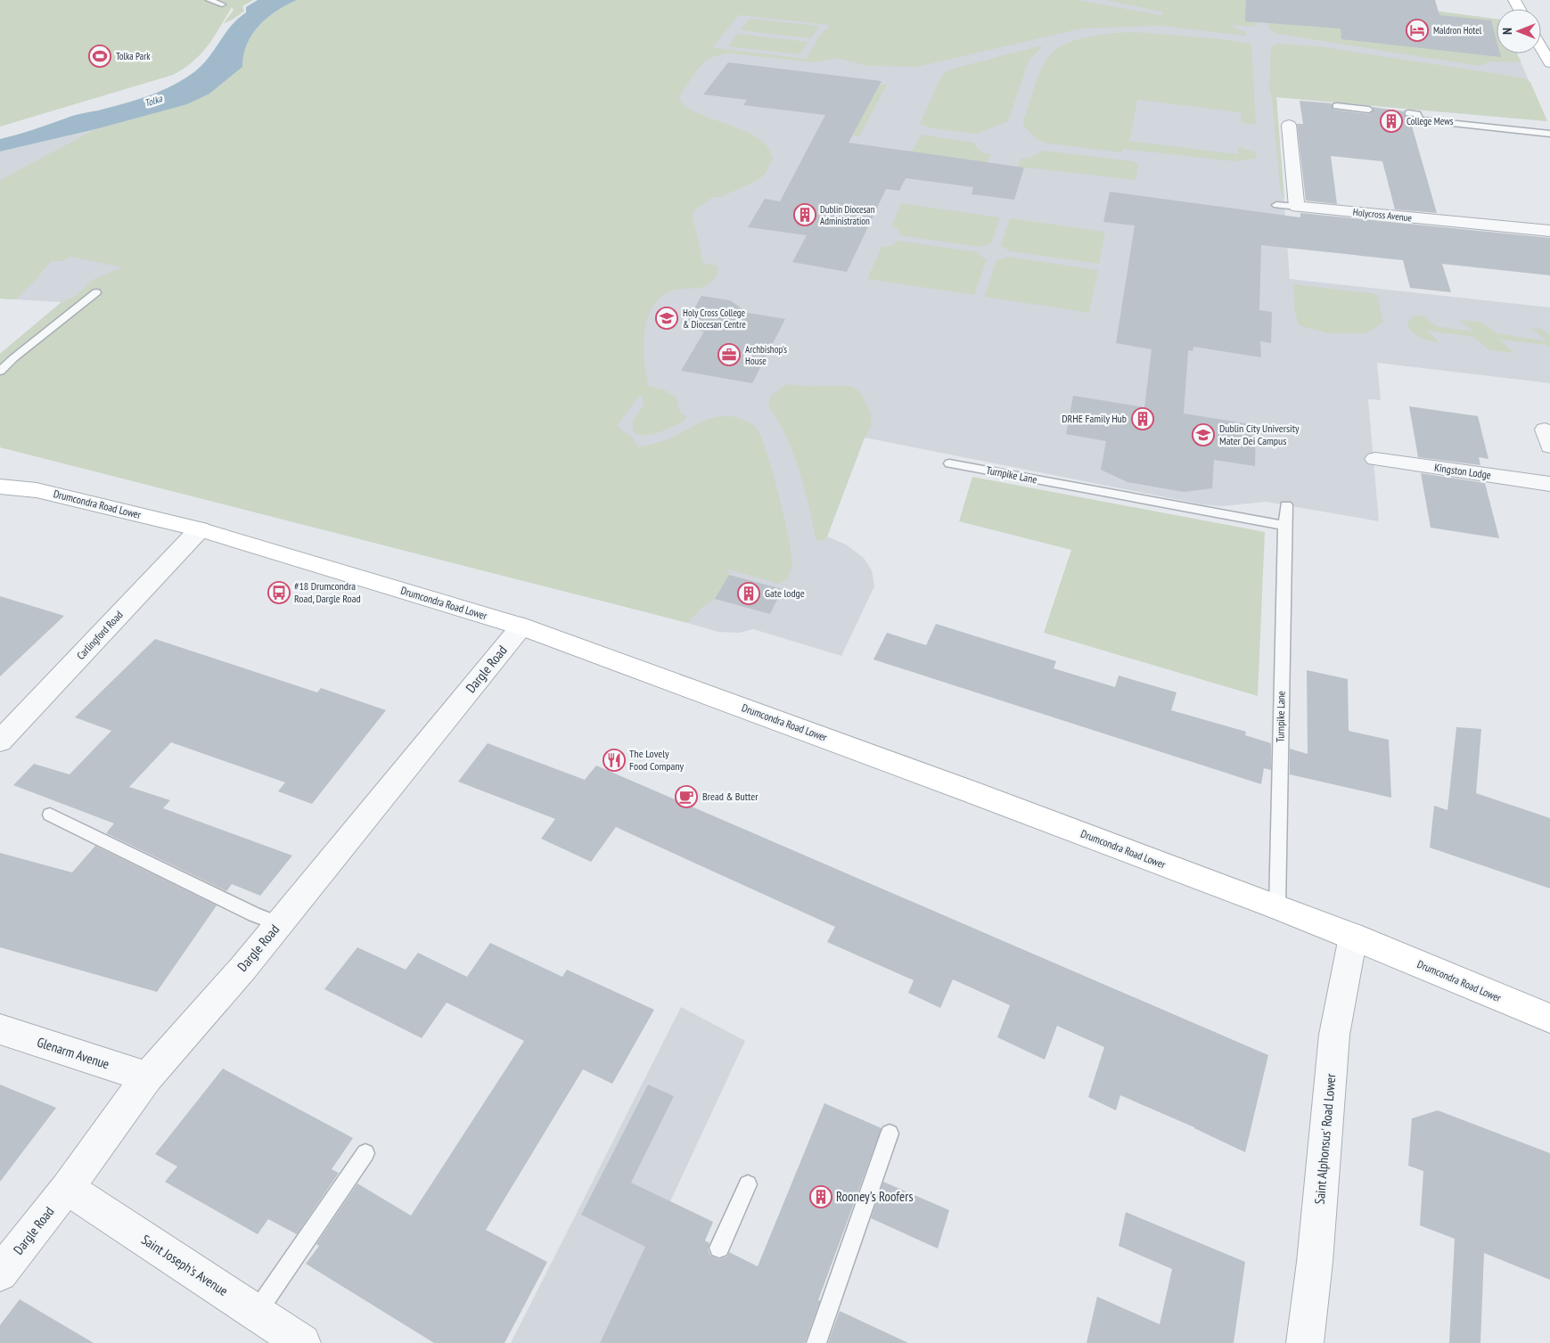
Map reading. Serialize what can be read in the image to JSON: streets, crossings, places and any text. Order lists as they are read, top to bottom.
{
  "streets": {
    "main road": ["Drumcondra Road Lower"],
    "street": [
      "Holycross Avenue",
      "Kingston Lodge",
      "Carlingford Road",
      "Dargle Road",
      "Glenarm Avenue",
      "Saint Alphonsus' Road Lower",
      "Saint Joseph's Avenue"
    ],
    "lane": ["Turnpike Lane"]
  },
  "crossings": [
    ["Turnpike Lane", "Drumcondra Road Lower"],
    ["Drumcondra Road Lower", "Carlingford Road"],
    ["Drumcondra Road Lower", "Dargle Road"],
    ["Drumcondra Road Lower", "Saint Alphonsus' Road Lower"],
    ["Dargle Road", "Glenarm Avenue"],
    ["Dargle Road", "Saint Joseph's Avenue"]
  ],
  "water": ["Tolka"],
  "places": {
    "hotel": ["Maldron Hotel"],
    "sports": ["Tolka Park"],
    "building": [
      "College Mews",
      "Dublin Diocesan Administration",
      "DRHE Family Hub",
      "Gate lodge",
      "Rooney's Roofers"
    ],
    "school or university": ["Holy Cross College & Diocesan Centre", "Dublin City University Mater Dei Campus"],
    "office": ["Archbishop's House"],
    "bus stop": ["#18 Drumcondra Road, Dargle Road"],
    "restaurant": ["The Lovely Food Company"],
    "cafe": ["Bread & Butter"]
  },
  "north": "left"
}
